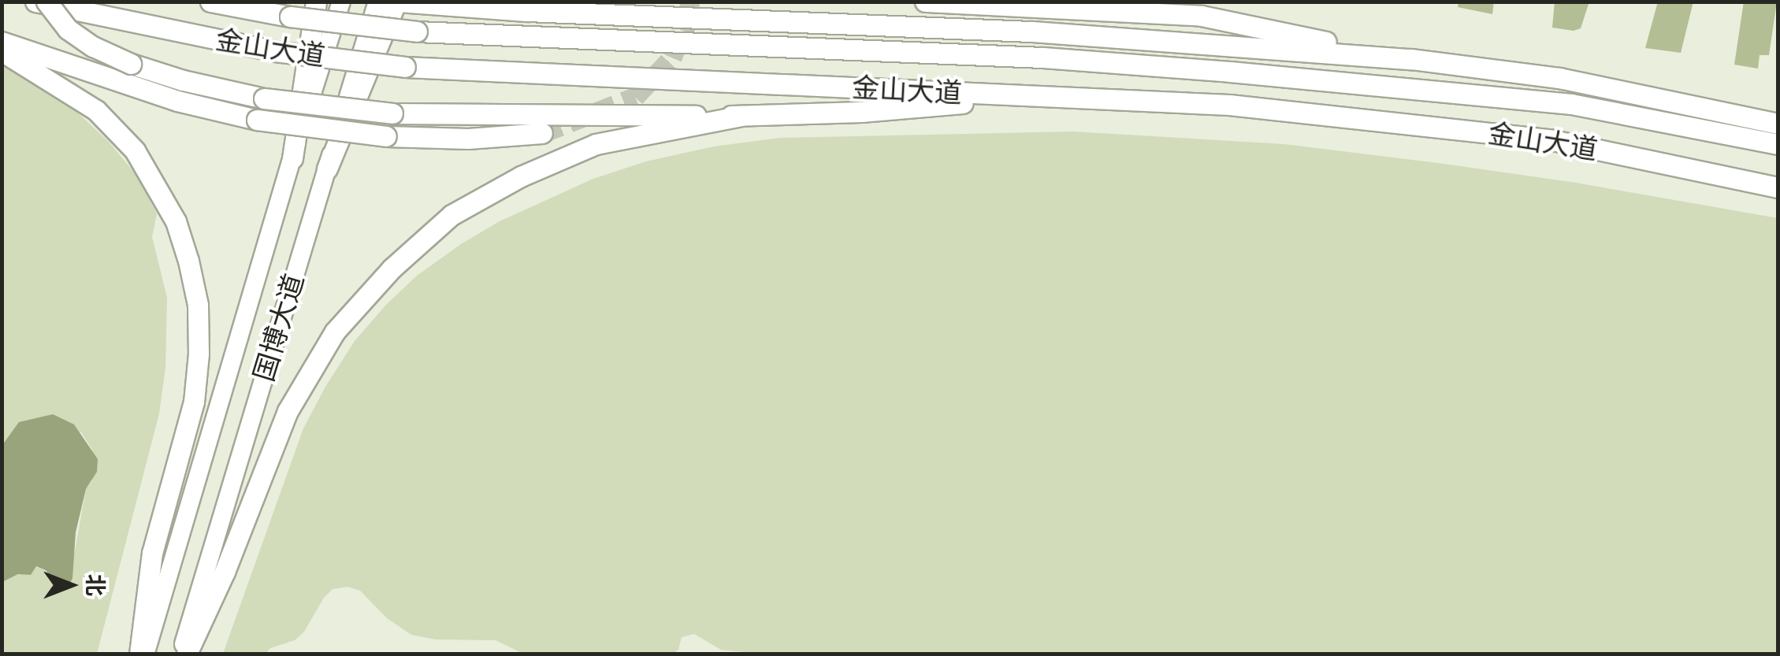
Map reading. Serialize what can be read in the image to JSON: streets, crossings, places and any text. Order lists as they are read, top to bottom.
{
  "streets": {
    "highway": ["金山大道"],
    "main road": ["国博大道"]
  },
  "north": "right"
}
